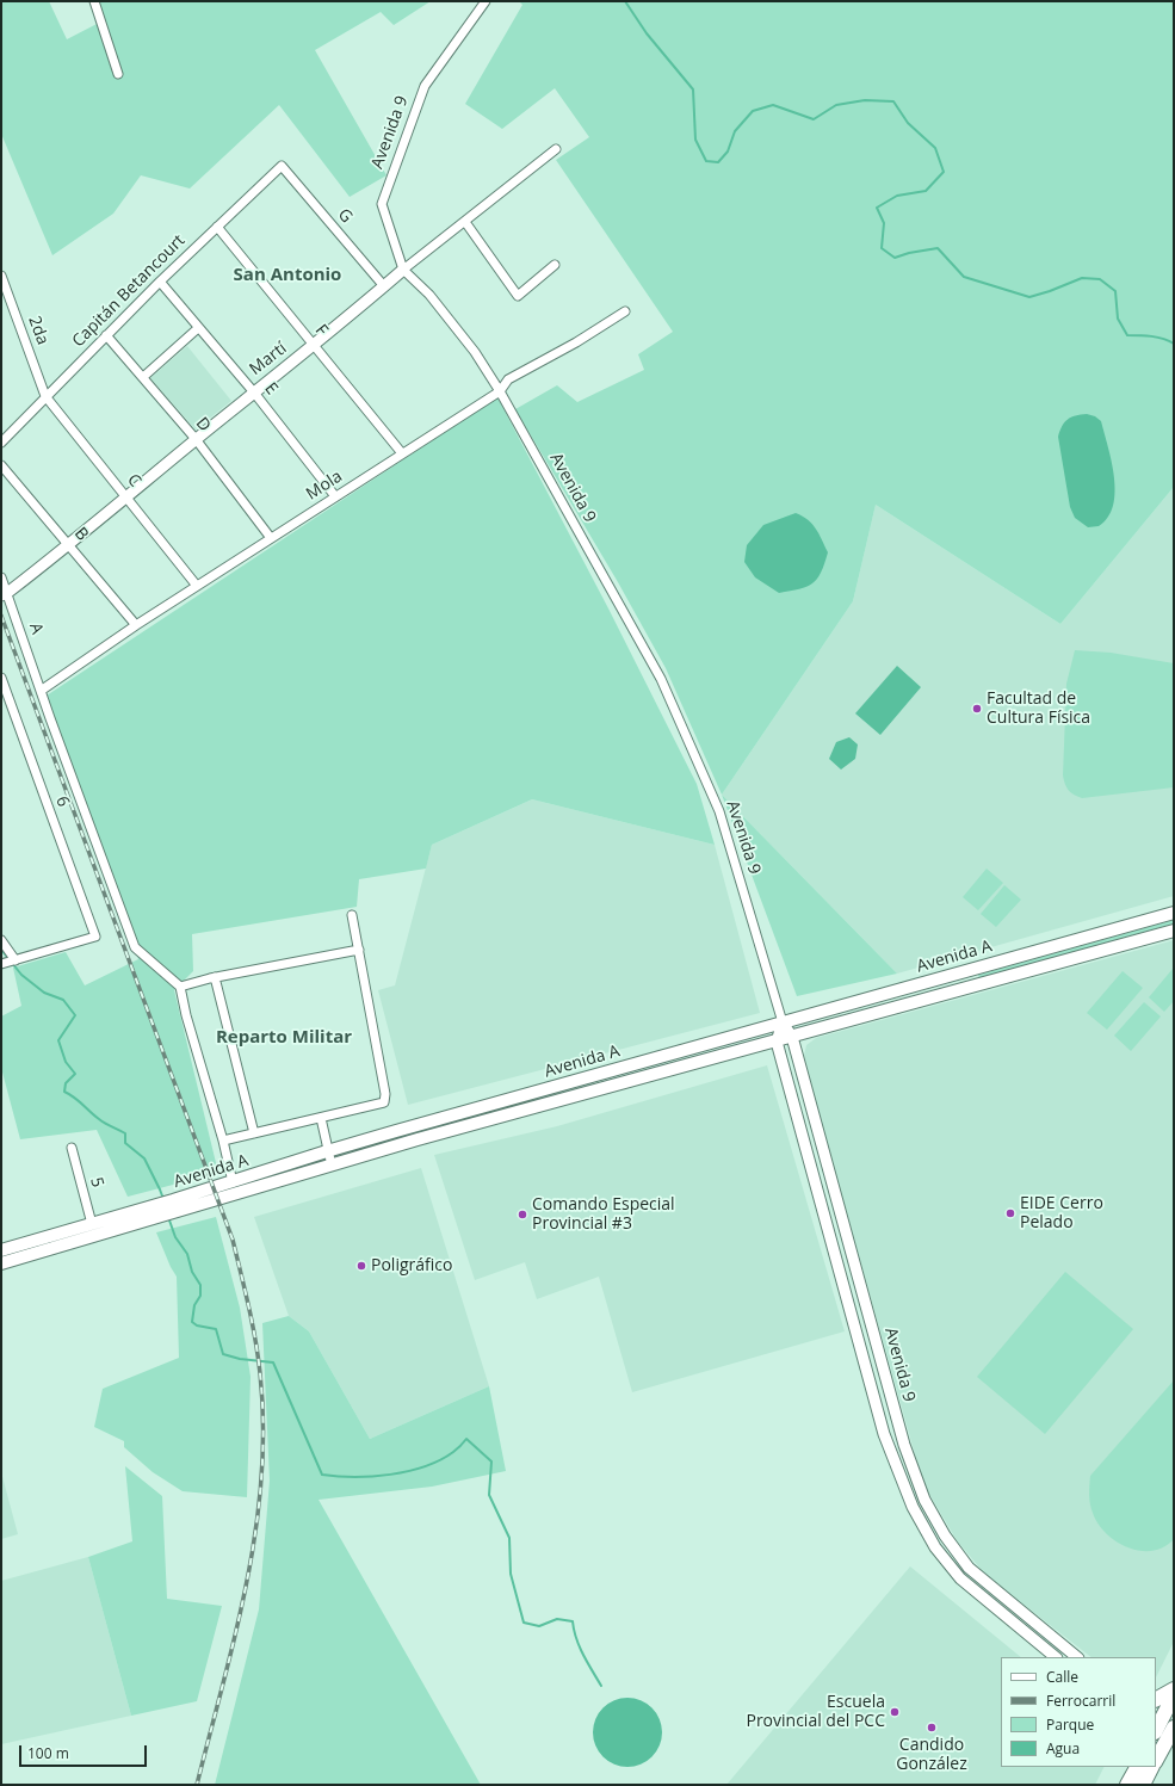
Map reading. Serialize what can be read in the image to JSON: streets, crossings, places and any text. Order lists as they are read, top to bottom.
{
  "streets": {
    "main road": ["Avenida A"],
    "street": [
      "Avenida 9",
      "G",
      "Capitán Betancourt",
      "2da",
      "F",
      "Martí",
      "E",
      "D",
      "C",
      "Mola",
      "B",
      "A",
      "6",
      "5"
    ]
  },
  "crossings": [
    ["Avenida 9", "Martí"],
    ["Avenida 9", "Mola"],
    ["Avenida 9", "Avenida A"],
    ["G", "Capitán Betancourt"],
    ["G", "Martí"],
    ["Capitán Betancourt", "2da"],
    ["Capitán Betancourt", "F"],
    ["Capitán Betancourt", "E"],
    ["Capitán Betancourt", "D"],
    ["Capitán Betancourt", "C"],
    ["2da", "C"],
    ["F", "Martí"],
    ["F", "Mola"],
    ["Martí", "E"],
    ["Martí", "D"],
    ["Martí", "C"],
    ["Martí", "B"],
    ["Martí", "A"],
    ["E", "Mola"],
    ["D", "Mola"],
    ["C", "Mola"],
    ["Mola", "B"],
    ["Mola", "A"],
    ["Avenida A", "5"]
  ],
  "districts": ["San Antonio", "Reparto Militar"],
  "places": [
    "Facultad de Cultura Física",
    "EIDE Cerro Pelado",
    "Comando Especial Provincial #3",
    "Poligráfico",
    "Escuela Provincial del PCC",
    "Candido González"
  ],
  "legend": [
    "Calle",
    "Ferrocarril",
    "Parque",
    "Agua"
  ],
  "scale_bar": "100 m"
}
